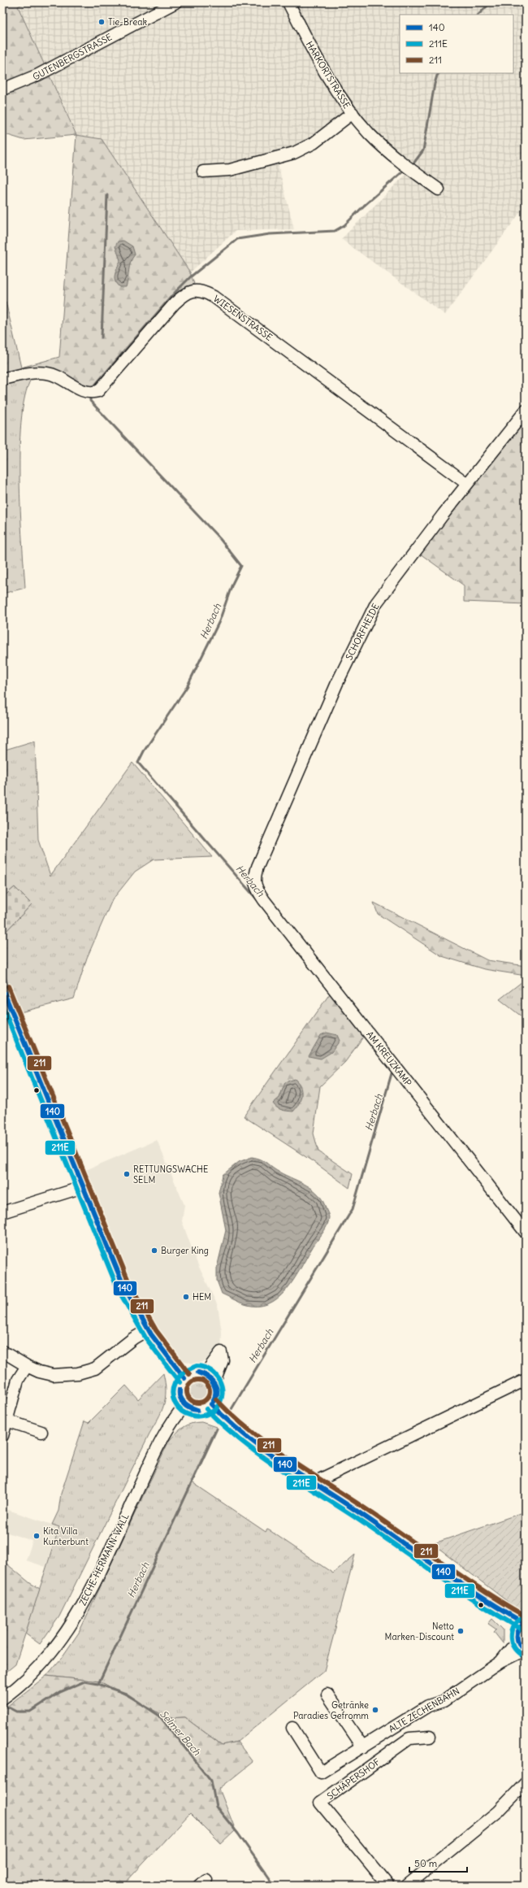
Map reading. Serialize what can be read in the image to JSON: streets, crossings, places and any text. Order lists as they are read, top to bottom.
{
  "streets": {
    "street": [
      "GUTENBERGSTRASSE",
      "HARKORTSTRASSE",
      "WIESENSTRASSE",
      "SCHORFHEIDE",
      "AM KREUZKAMP",
      "ZECHE-HERMANN-WALL",
      "ALTE ZECHENBAHN",
      "SCHÄPERSHOF"
    ]
  },
  "crossings": [
    ["WIESENSTRASSE", "SCHORFHEIDE"],
    ["SCHORFHEIDE", "AM KREUZKAMP"]
  ],
  "water": ["Herbach", "Selmer Bach"],
  "places": [
    "Tie-Break",
    "RETTUNGSWACHE SELM",
    "Burger King",
    "HEM",
    "Kita Villa Kunterbunt",
    "Netto Marken-Discount",
    "Getränke Paradies Gefromm"
  ],
  "lines": ["transit line 211", "transit line 140", "transit line 211E"],
  "legend": ["140", "211E", "211"],
  "scale_bar": "50 m"
}
